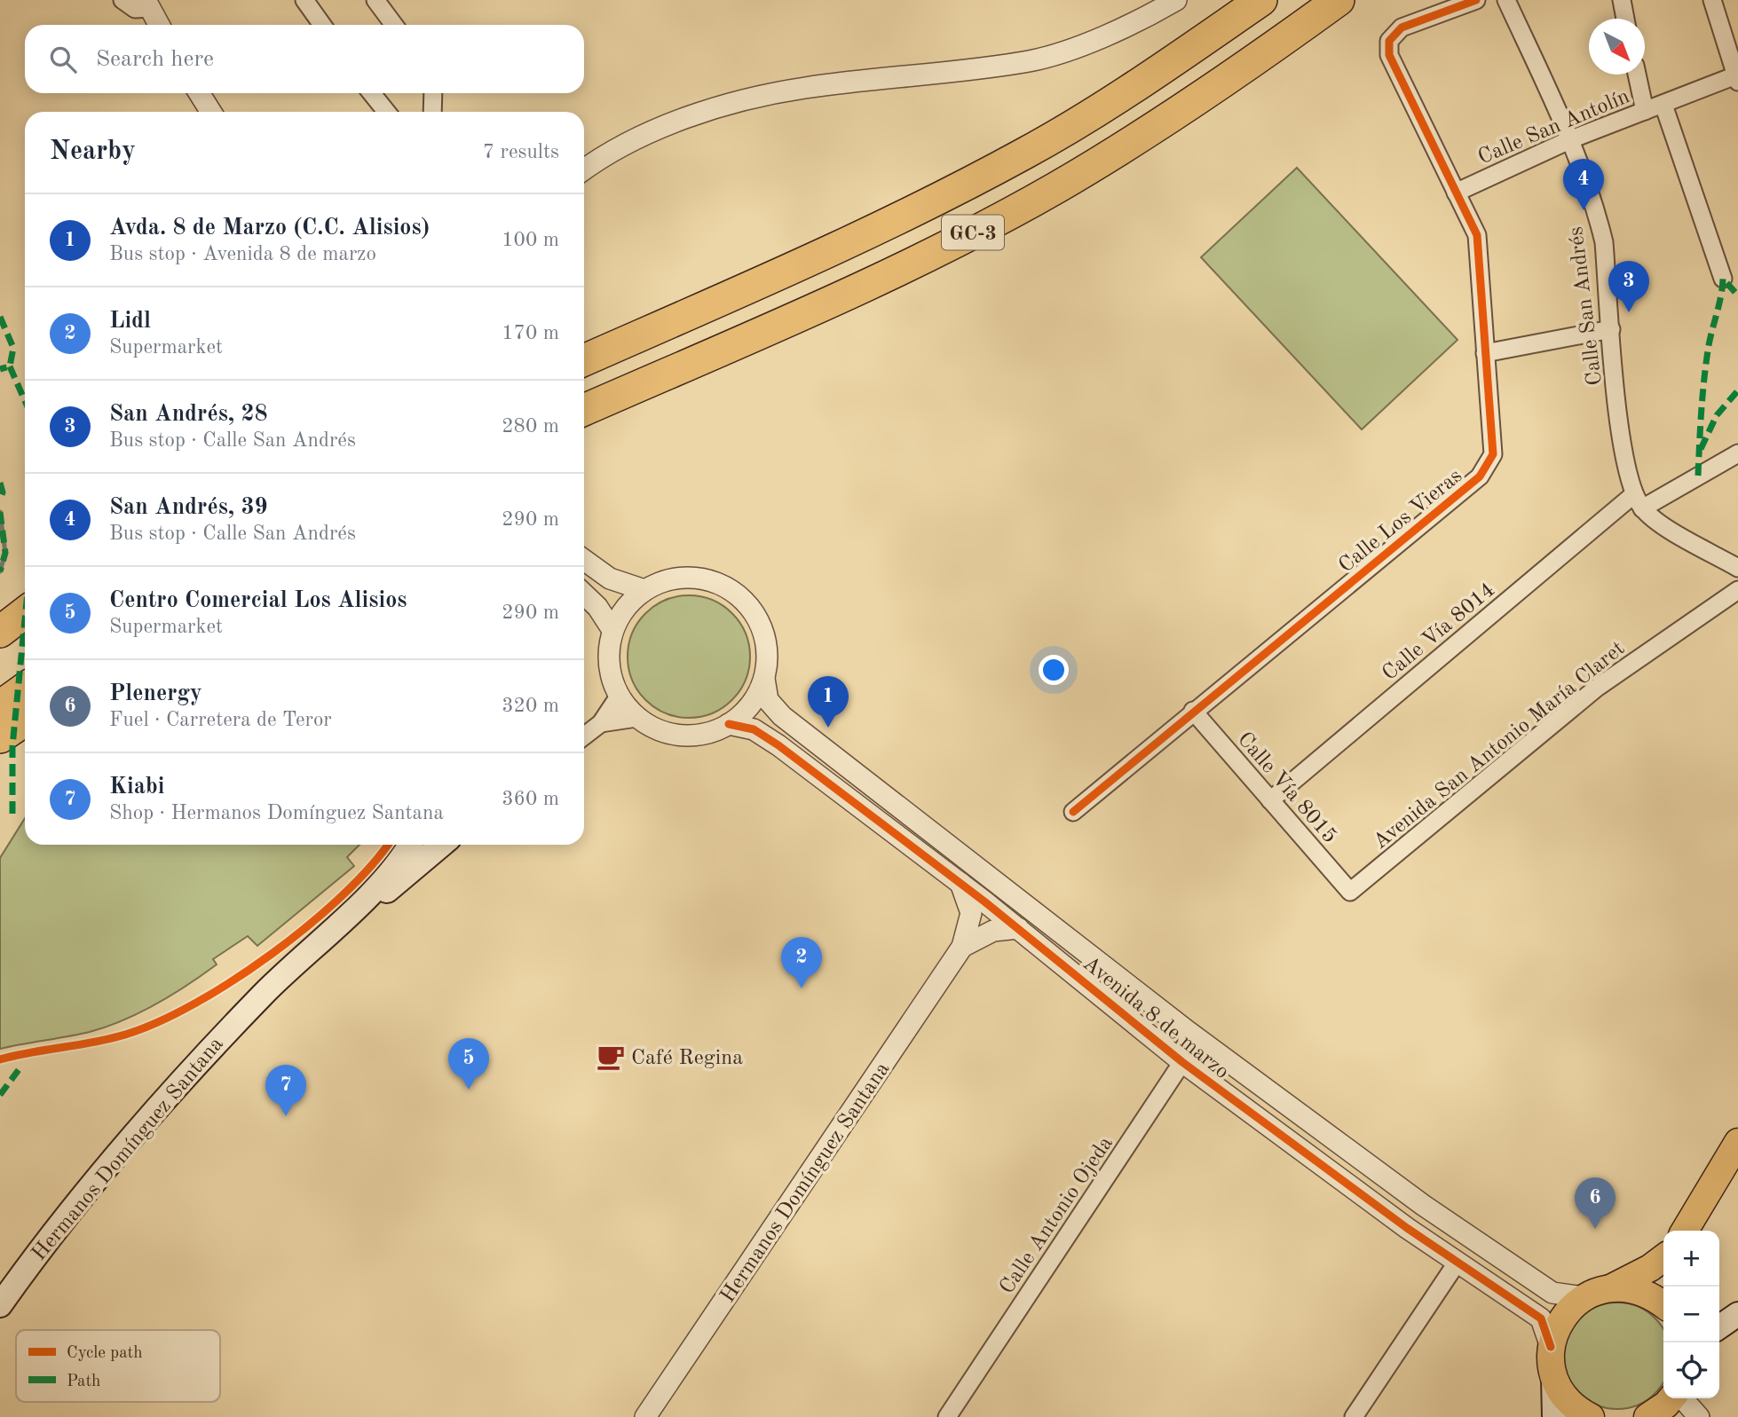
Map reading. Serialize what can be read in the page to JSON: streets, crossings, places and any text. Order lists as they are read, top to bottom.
{
  "streets": {
    "highway": ["GC-3"],
    "main road": ["Hermanos Domínguez Santana"],
    "street": [
      "Calle San Antolín",
      "Calle San Andrés",
      "Calle Los Vieras",
      "Calle Vía 8014",
      "Avenida San Antonio María Claret",
      "Calle Vía 8015",
      "Avenida 8 de marzo",
      "Calle Antonio Ojeda"
    ]
  },
  "crossings": [
    ["Calle San Antolín", "Calle San Andrés"],
    ["Calle San Antolín", "Calle Los Vieras"],
    ["Calle San Andrés", "Calle Vía 8014"],
    ["Calle Los Vieras", "Calle Vía 8015"],
    ["Calle Vía 8014", "Calle Vía 8015"],
    ["Avenida San Antonio María Claret", "Calle Vía 8015"],
    ["Avenida 8 de marzo", "Hermanos Domínguez Santana"],
    ["Avenida 8 de marzo", "Calle Antonio Ojeda"]
  ],
  "places": {
    "cafe": ["Café Regina"]
  },
  "legend": ["Cycle path", "Path"],
  "north": "bottom right",
  "page": {
    "search": "Search here",
    "heading": ["Nearby", "7 results"],
    "pins": [
      "4",
      "3",
      "1",
      "2",
      "5",
      "7",
      "6"
    ],
    "list": [
      {
        "mark": "1",
        "name": "Avda. 8 de Marzo (C.C. Alisios)",
        "note": "Bus stop · Avenida 8 de marzo",
        "value": "100 m"
      },
      {
        "mark": "2",
        "name": "Lidl",
        "note": "Supermarket",
        "value": "170 m"
      },
      {
        "mark": "3",
        "name": "San Andrés, 28",
        "note": "Bus stop · Calle San Andrés",
        "value": "280 m"
      },
      {
        "mark": "4",
        "name": "San Andrés, 39",
        "note": "Bus stop · Calle San Andrés",
        "value": "290 m"
      },
      {
        "mark": "5",
        "name": "Centro Comercial Los Alisios",
        "note": "Supermarket",
        "value": "290 m"
      },
      {
        "mark": "6",
        "name": "Plenergy",
        "note": "Fuel · Carretera de Teror",
        "value": "320 m"
      },
      {
        "mark": "7",
        "name": "Kiabi",
        "note": "Shop · Hermanos Domínguez Santana",
        "value": "360 m"
      }
    ],
    "map_buttons": ["+", "−"]
  }
}
